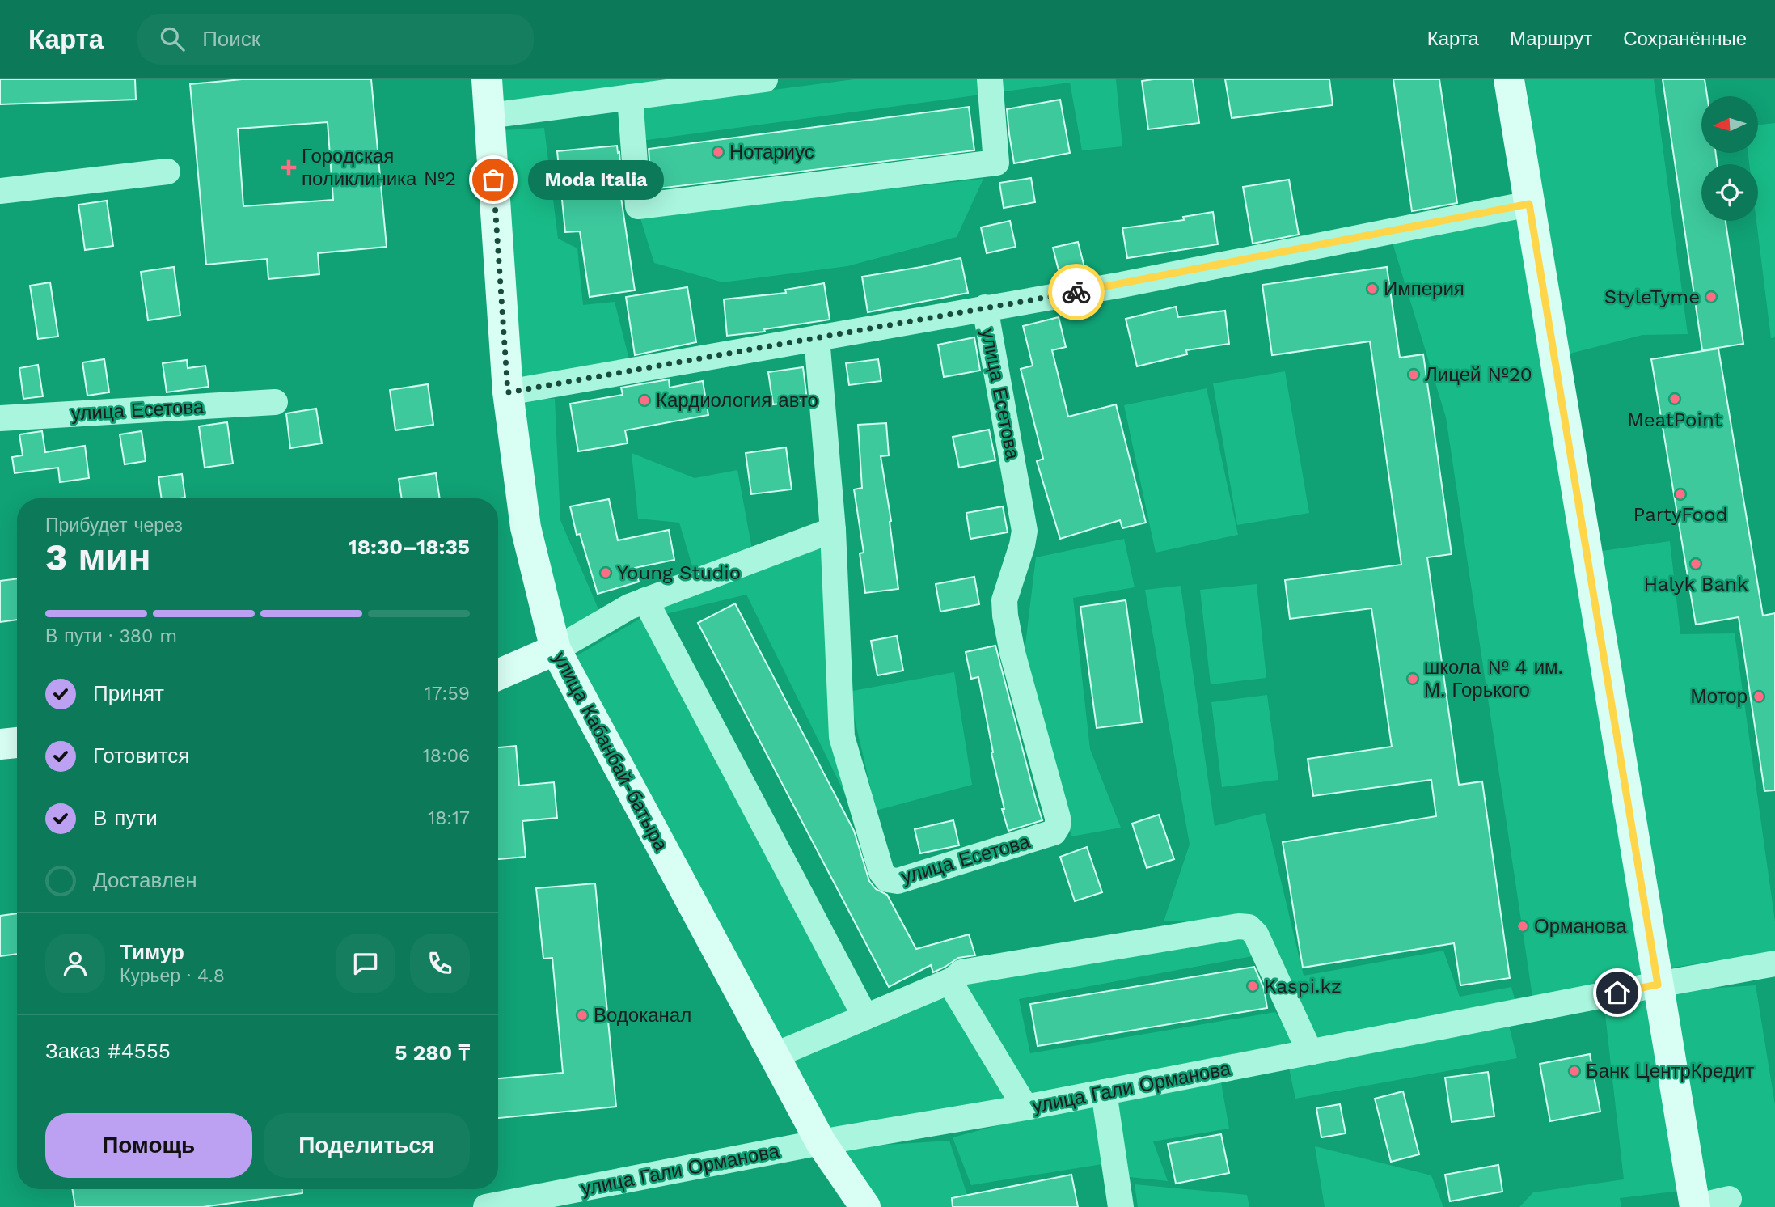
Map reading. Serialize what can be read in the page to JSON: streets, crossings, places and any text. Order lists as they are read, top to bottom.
{
  "streets": {
    "main road": ["улица Кабанбай-батыра"],
    "street": ["улица Есетова", "улица Гали Орманова"]
  },
  "crossings": [
    ["улица Есетова", "улица Кабанбай-батыра"],
    ["улица Кабанбай-батыра", "улица Гали Орманова"]
  ],
  "places": {
    "other": [
      "Нотариус",
      "Moda Italia",
      "Империя",
      "StyleTyme",
      "Лицей №20",
      "MeatPoint",
      "Кардиология авто",
      "PartyFood",
      "Halyk Bank",
      "Young Studio",
      "школа № 4 им. М. Горького",
      "Мотор",
      "Орманова",
      "Kaspi.kz",
      "Водоканал",
      "Банк ЦентрКредит"
    ],
    "health": ["Городская поликлиника №2"]
  },
  "north": "left",
  "page": {
    "header": "Карта",
    "search": "Поиск",
    "nav": ["Карта", "Маршрут", "Сохранённые"],
    "bubble": "Moda Italia",
    "heading": ["3 мин", "Прибудет через", "18:30–18:35"],
    "panel": [
      "Тимур",
      "Курьер · 4.8",
      "Заказ #4555",
      "5 280 ₸"
    ],
    "bar": "В пути · 380 m",
    "list": [
      ["Принят", "17:59"],
      ["Готовится", "18:06"],
      ["В пути", "18:17"],
      "Доставлен"
    ],
    "buttons": ["Помощь", "Поделиться"]
  }
}
